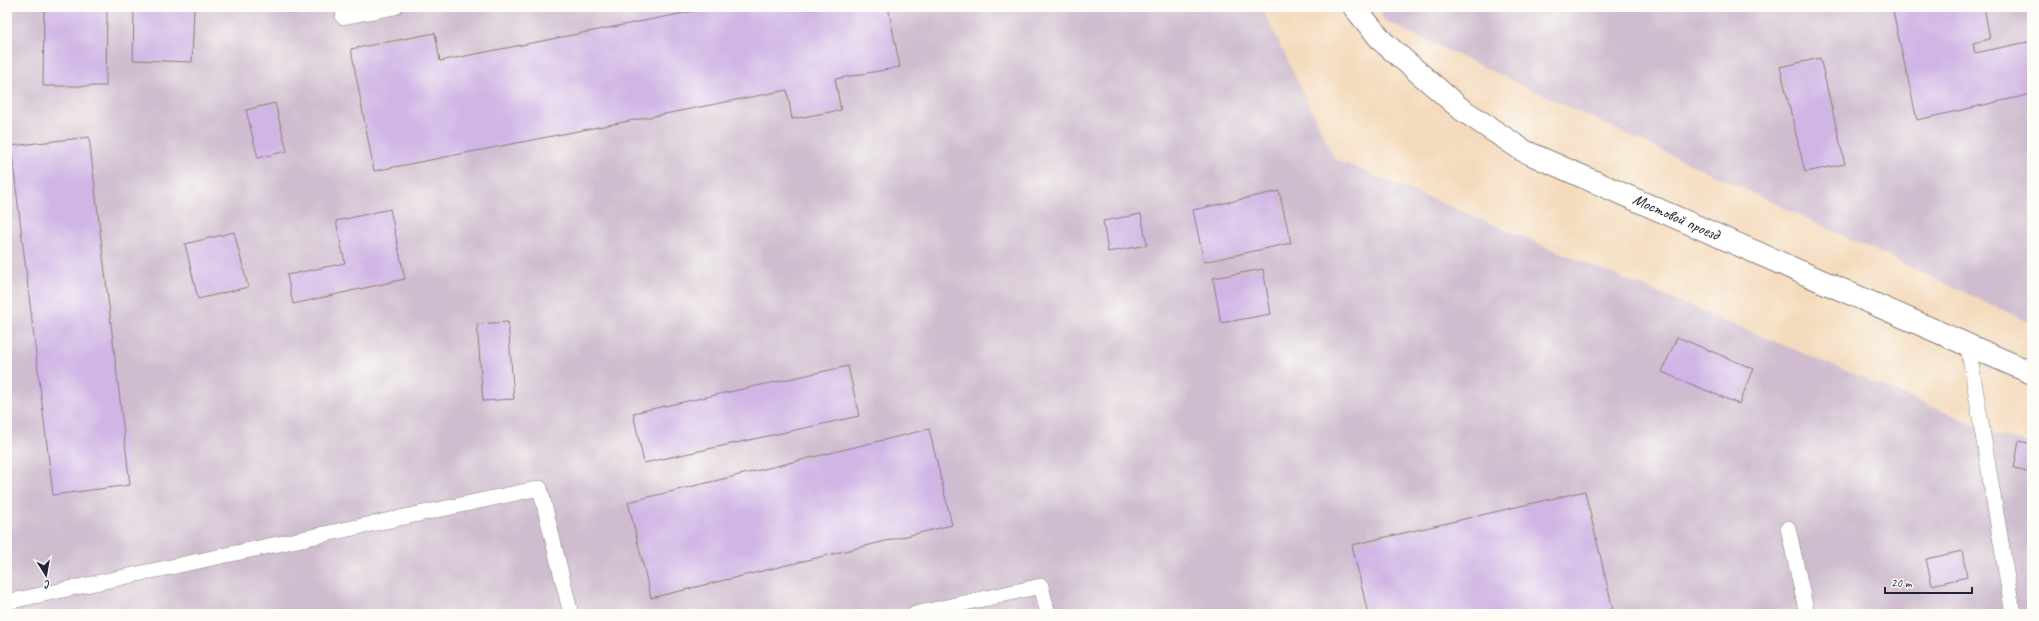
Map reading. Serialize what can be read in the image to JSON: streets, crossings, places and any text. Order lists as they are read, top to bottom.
{
  "streets": {
    "street": ["Мостовой проезд"]
  },
  "scale_bar": "20 m",
  "north": "bottom"
}
